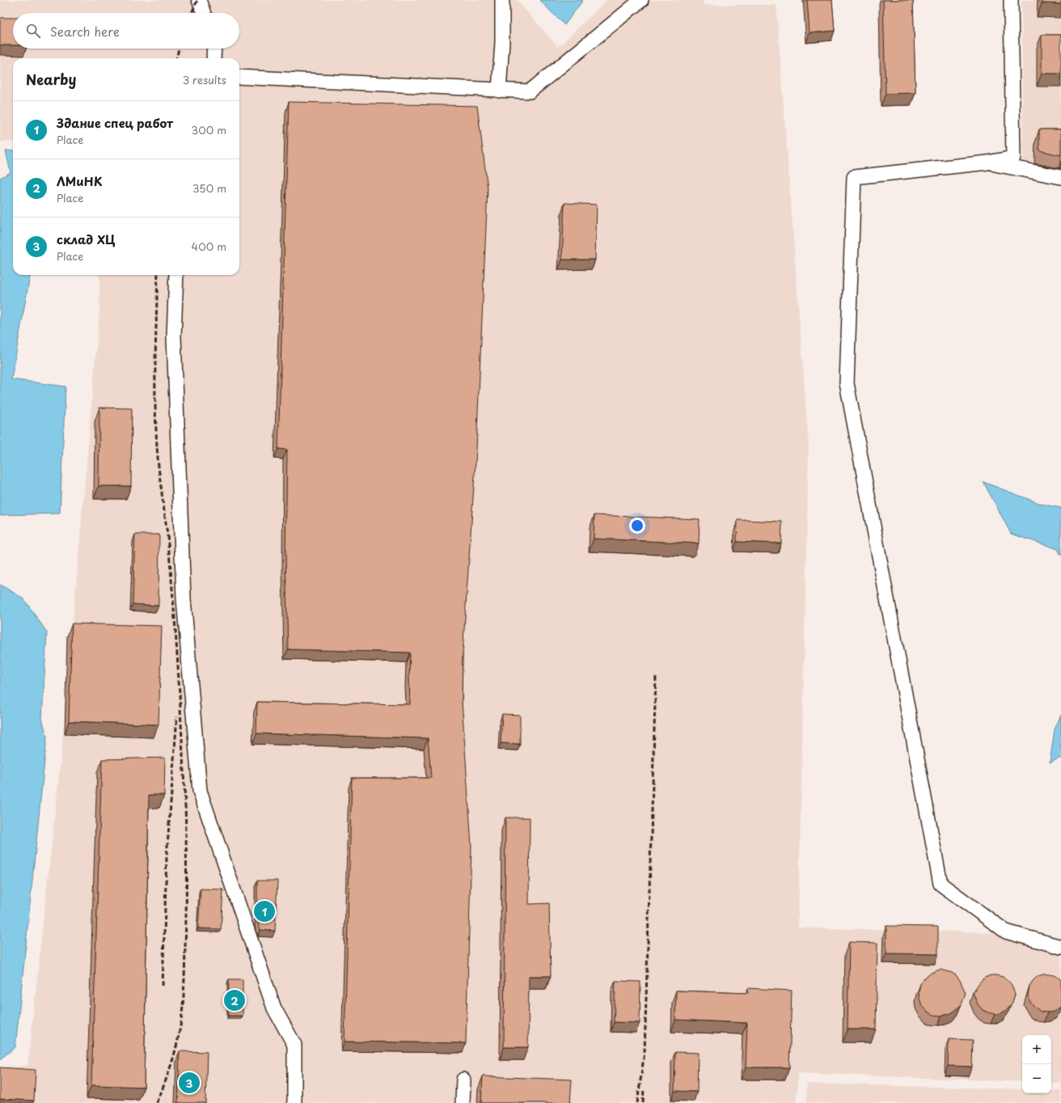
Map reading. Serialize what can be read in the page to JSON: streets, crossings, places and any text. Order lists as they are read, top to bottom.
{
  "page": {
    "search": "Search here",
    "heading": ["Nearby", "3 results"],
    "list": [
      {
        "mark": "1",
        "name": "Здание спец работ",
        "note": "Place",
        "value": "300 m"
      },
      {
        "mark": "2",
        "name": "ЛМиНК",
        "note": "Place",
        "value": "350 m"
      },
      {
        "mark": "3",
        "name": "склад ХЦ",
        "note": "Place",
        "value": "400 m"
      }
    ],
    "pins": ["1", "2", "3"],
    "map_buttons": ["+", "−"]
  }
}
